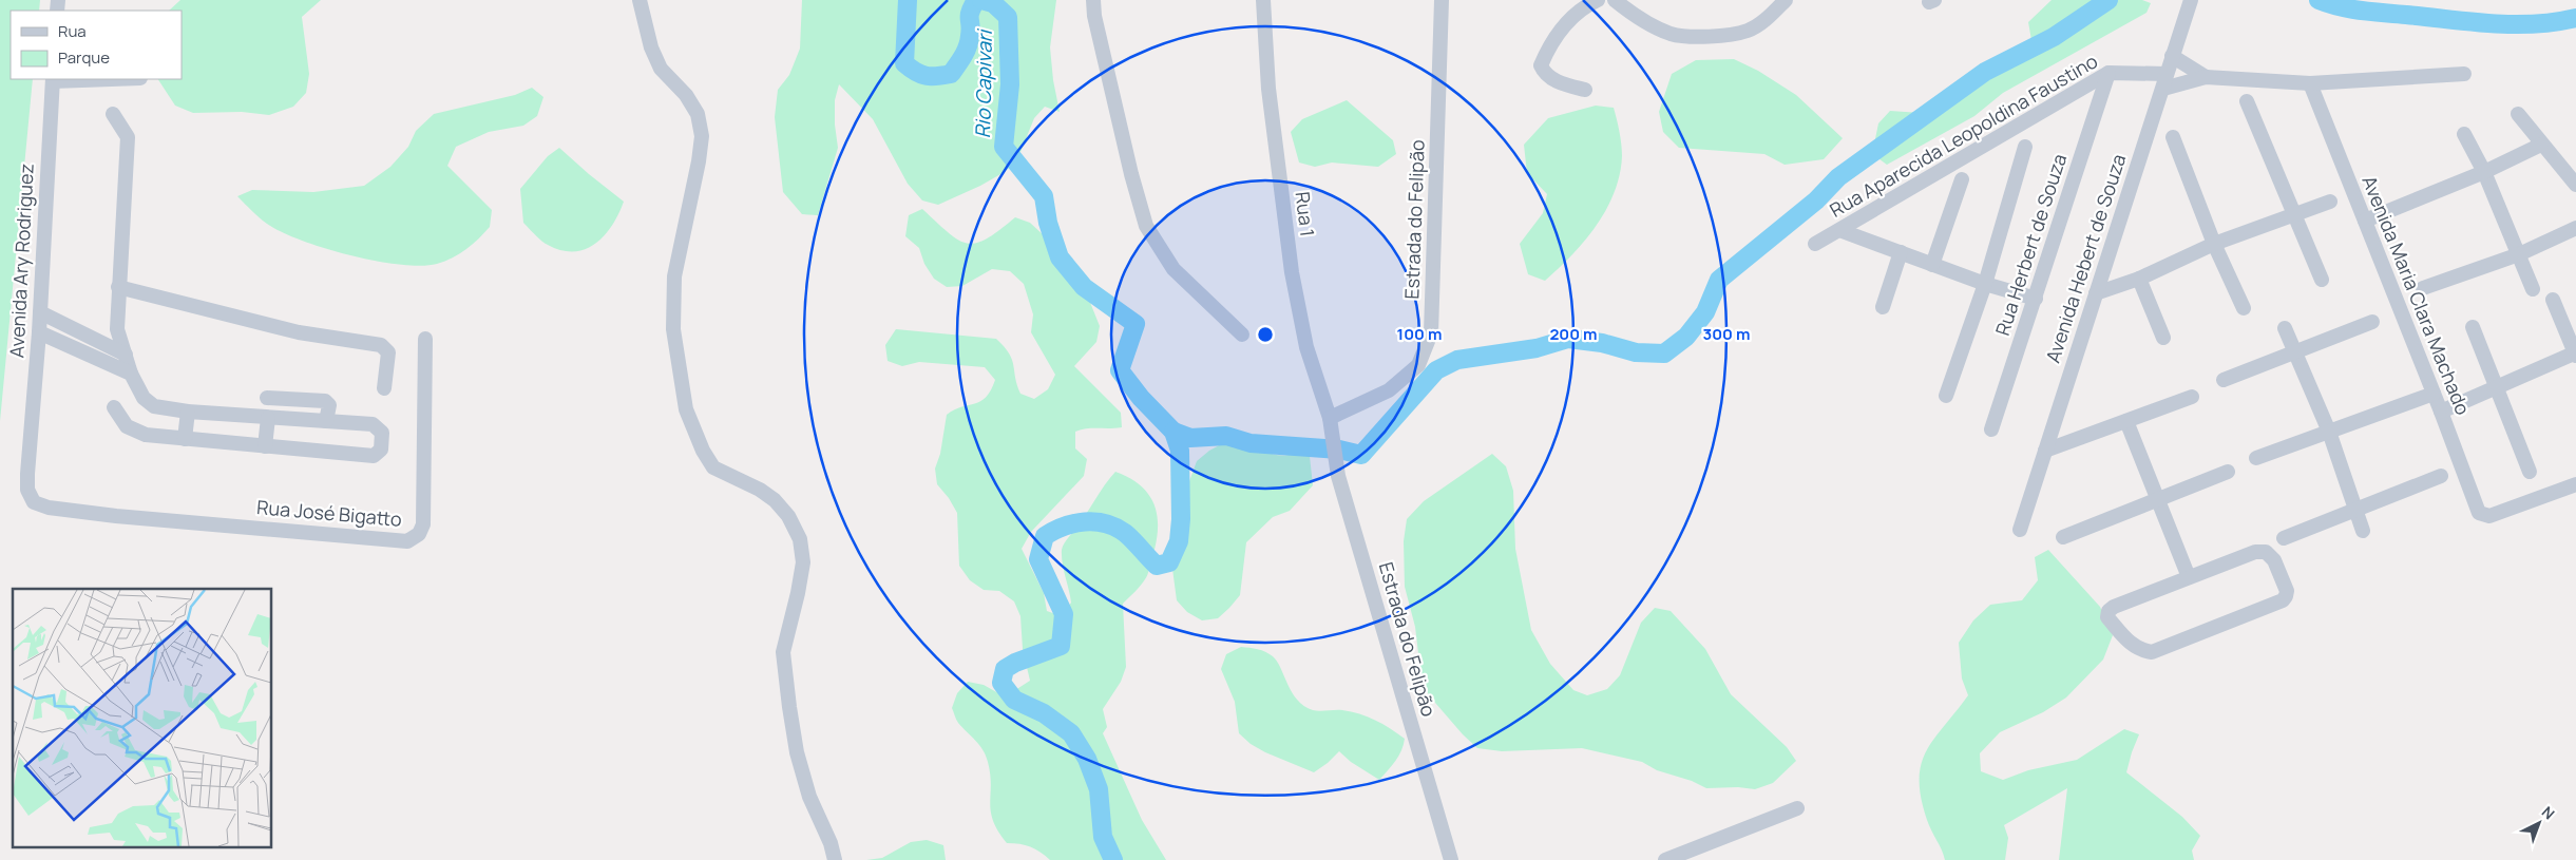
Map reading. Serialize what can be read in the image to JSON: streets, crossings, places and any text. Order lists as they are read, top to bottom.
{
  "streets": {
    "street": [
      "Rua Aparecida Leopoldina Faustino",
      "Rua 1",
      "Estrada do Felipão",
      "Rua Herbert de Souza",
      "Avenida Hebert de Souza",
      "Avenida Ary Rodriguez",
      "Avenida Maria Clara Machado",
      "Rua José Bigatto"
    ]
  },
  "crossings": [
    ["Rua Aparecida Leopoldina Faustino", "Rua Herbert de Souza"],
    ["Rua Aparecida Leopoldina Faustino", "Avenida Hebert de Souza"],
    ["Rua Aparecida Leopoldina Faustino", "Avenida Maria Clara Machado"],
    ["Rua 1", "Estrada do Felipão"],
    ["Avenida Ary Rodriguez", "Rua José Bigatto"]
  ],
  "water": ["Rio Capivari"],
  "legend": ["Rua", "Parque"],
  "north": "top right",
  "rings": ["100 m", "200 m", "300 m"]
}
